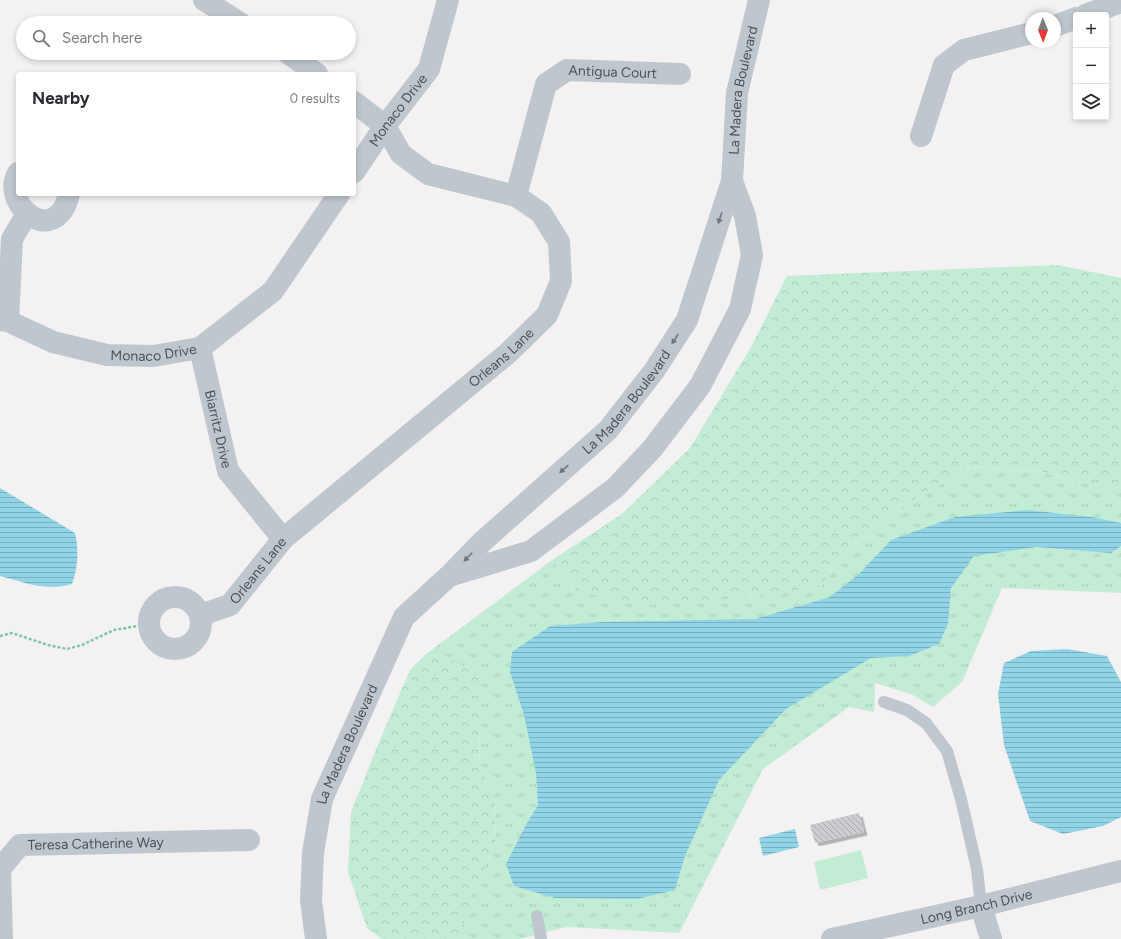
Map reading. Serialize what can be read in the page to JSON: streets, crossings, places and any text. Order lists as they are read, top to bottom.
{
  "streets": {
    "street": [
      "Antigua Court",
      "La Madera Boulevard",
      "Monaco Drive",
      "Orleans Lane",
      "Biarritz Drive",
      "Teresa Catherine Way",
      "Long Branch Drive"
    ]
  },
  "crossings": [
    ["Antigua Court", "Orleans Lane"],
    ["Monaco Drive", "Orleans Lane"],
    ["Monaco Drive", "Biarritz Drive"],
    ["Orleans Lane", "Biarritz Drive"]
  ],
  "north": "bottom",
  "page": {
    "map_buttons": ["+", "−"],
    "search": "Search here",
    "heading": ["Nearby", "0 results"]
  }
}
